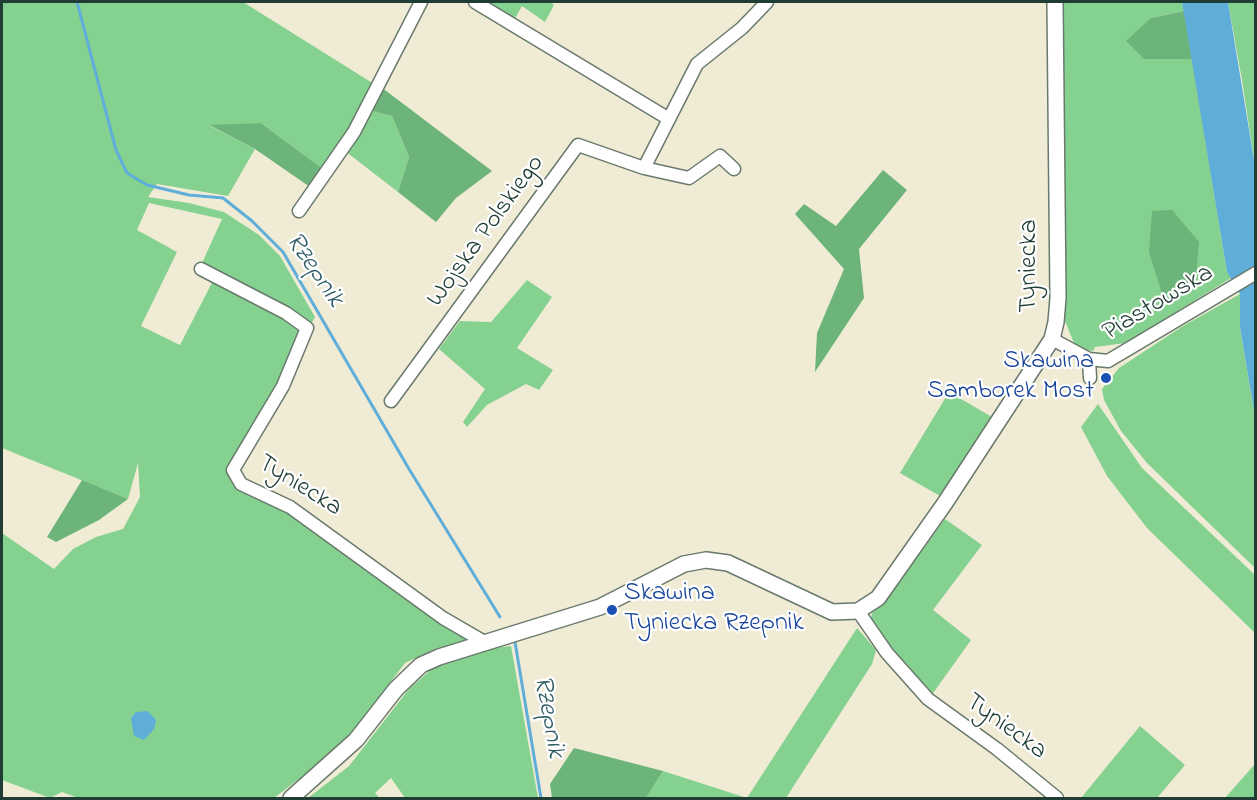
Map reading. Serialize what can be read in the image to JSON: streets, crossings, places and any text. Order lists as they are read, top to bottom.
{
  "streets": {
    "street": ["Wojska Polskiego", "Tyniecka", "Piastowska"]
  },
  "crossings": [
    ["Tyniecka", "Piastowska"]
  ],
  "water": ["Rzepnik"],
  "places": ["Skawina Samborek Most", "Skawina Tyniecka Rzepnik"]
}
